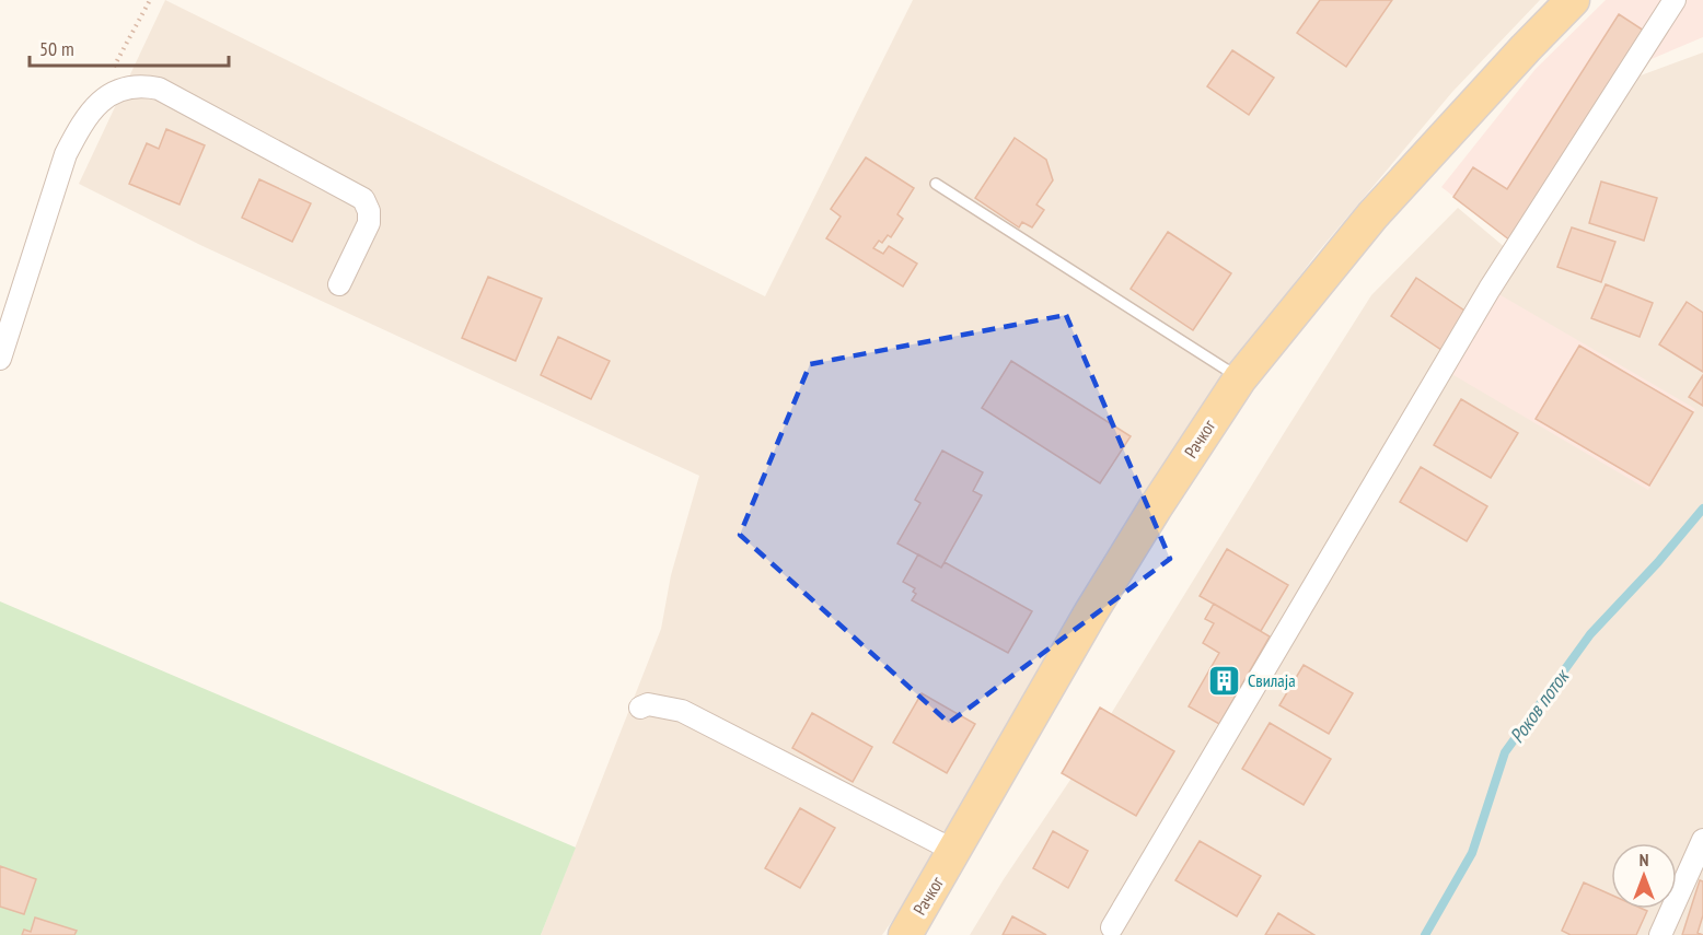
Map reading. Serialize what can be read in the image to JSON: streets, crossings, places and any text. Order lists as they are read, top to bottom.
{
  "streets": {
    "main road": ["Рачког"]
  },
  "water": ["Роков поток"],
  "places": {
    "building": ["Свилаја"]
  },
  "scale_bar": "50 m",
  "north": "top"
}
